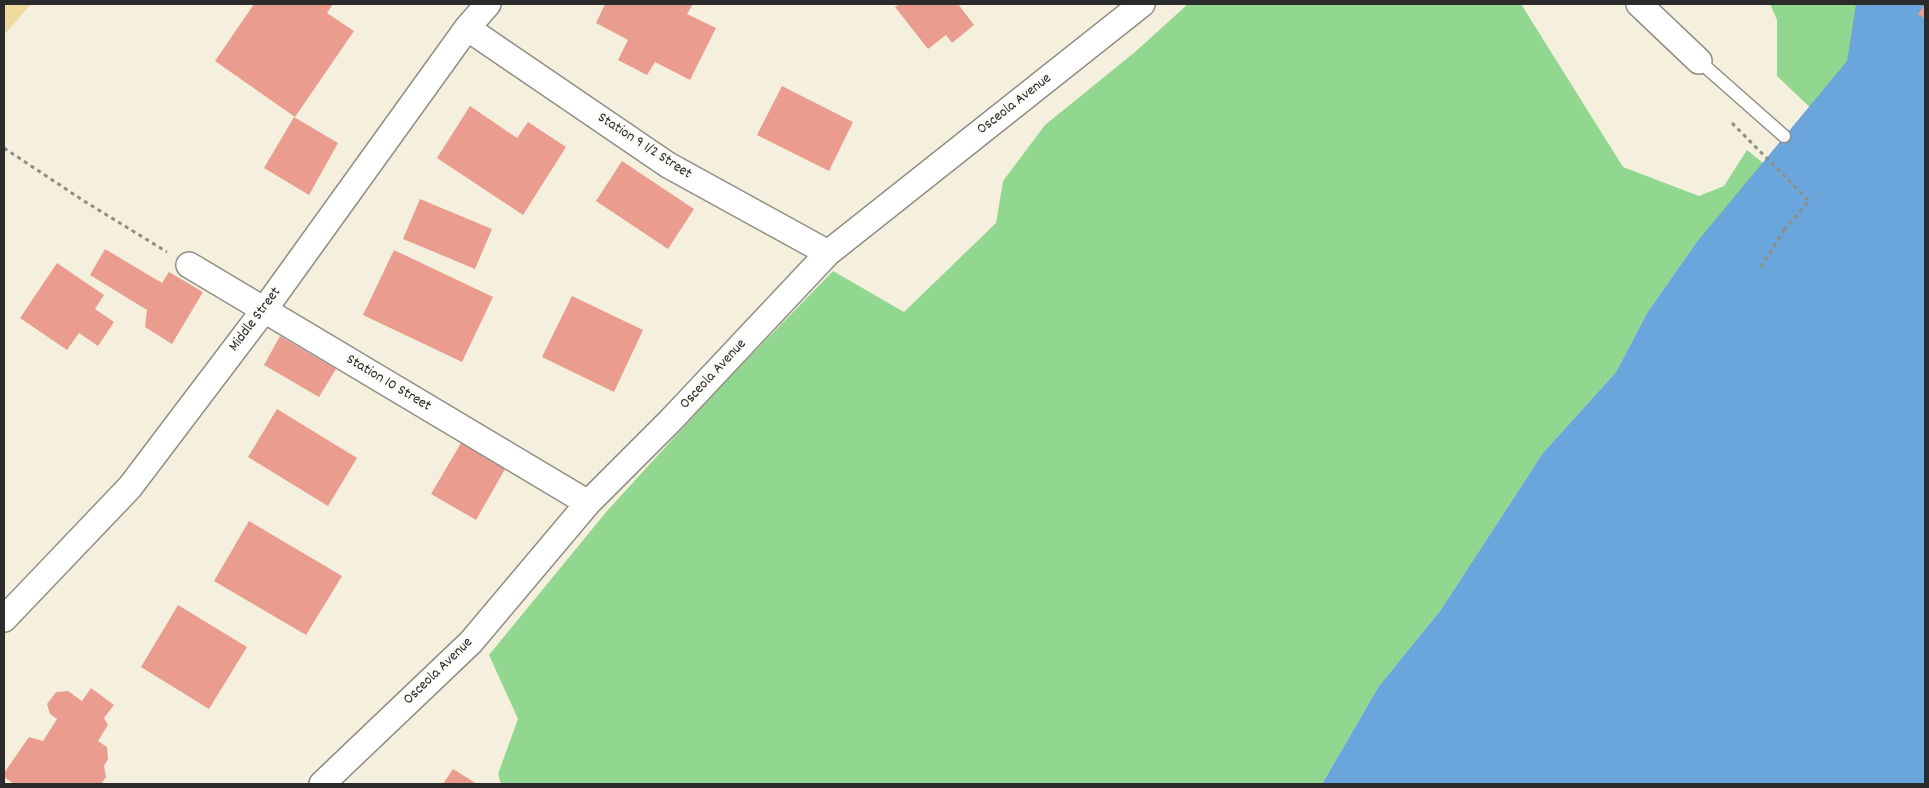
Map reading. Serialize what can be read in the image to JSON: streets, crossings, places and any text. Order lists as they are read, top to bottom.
{
  "streets": {
    "street": [
      "Osceola Avenue",
      "Station 9 1/2 Street",
      "Middle Street",
      "Station 10 Street"
    ]
  },
  "crossings": [
    ["Osceola Avenue", "Station 9 1/2 Street"],
    ["Osceola Avenue", "Station 10 Street"],
    ["Station 9 1/2 Street", "Middle Street"],
    ["Middle Street", "Station 10 Street"]
  ]
}
